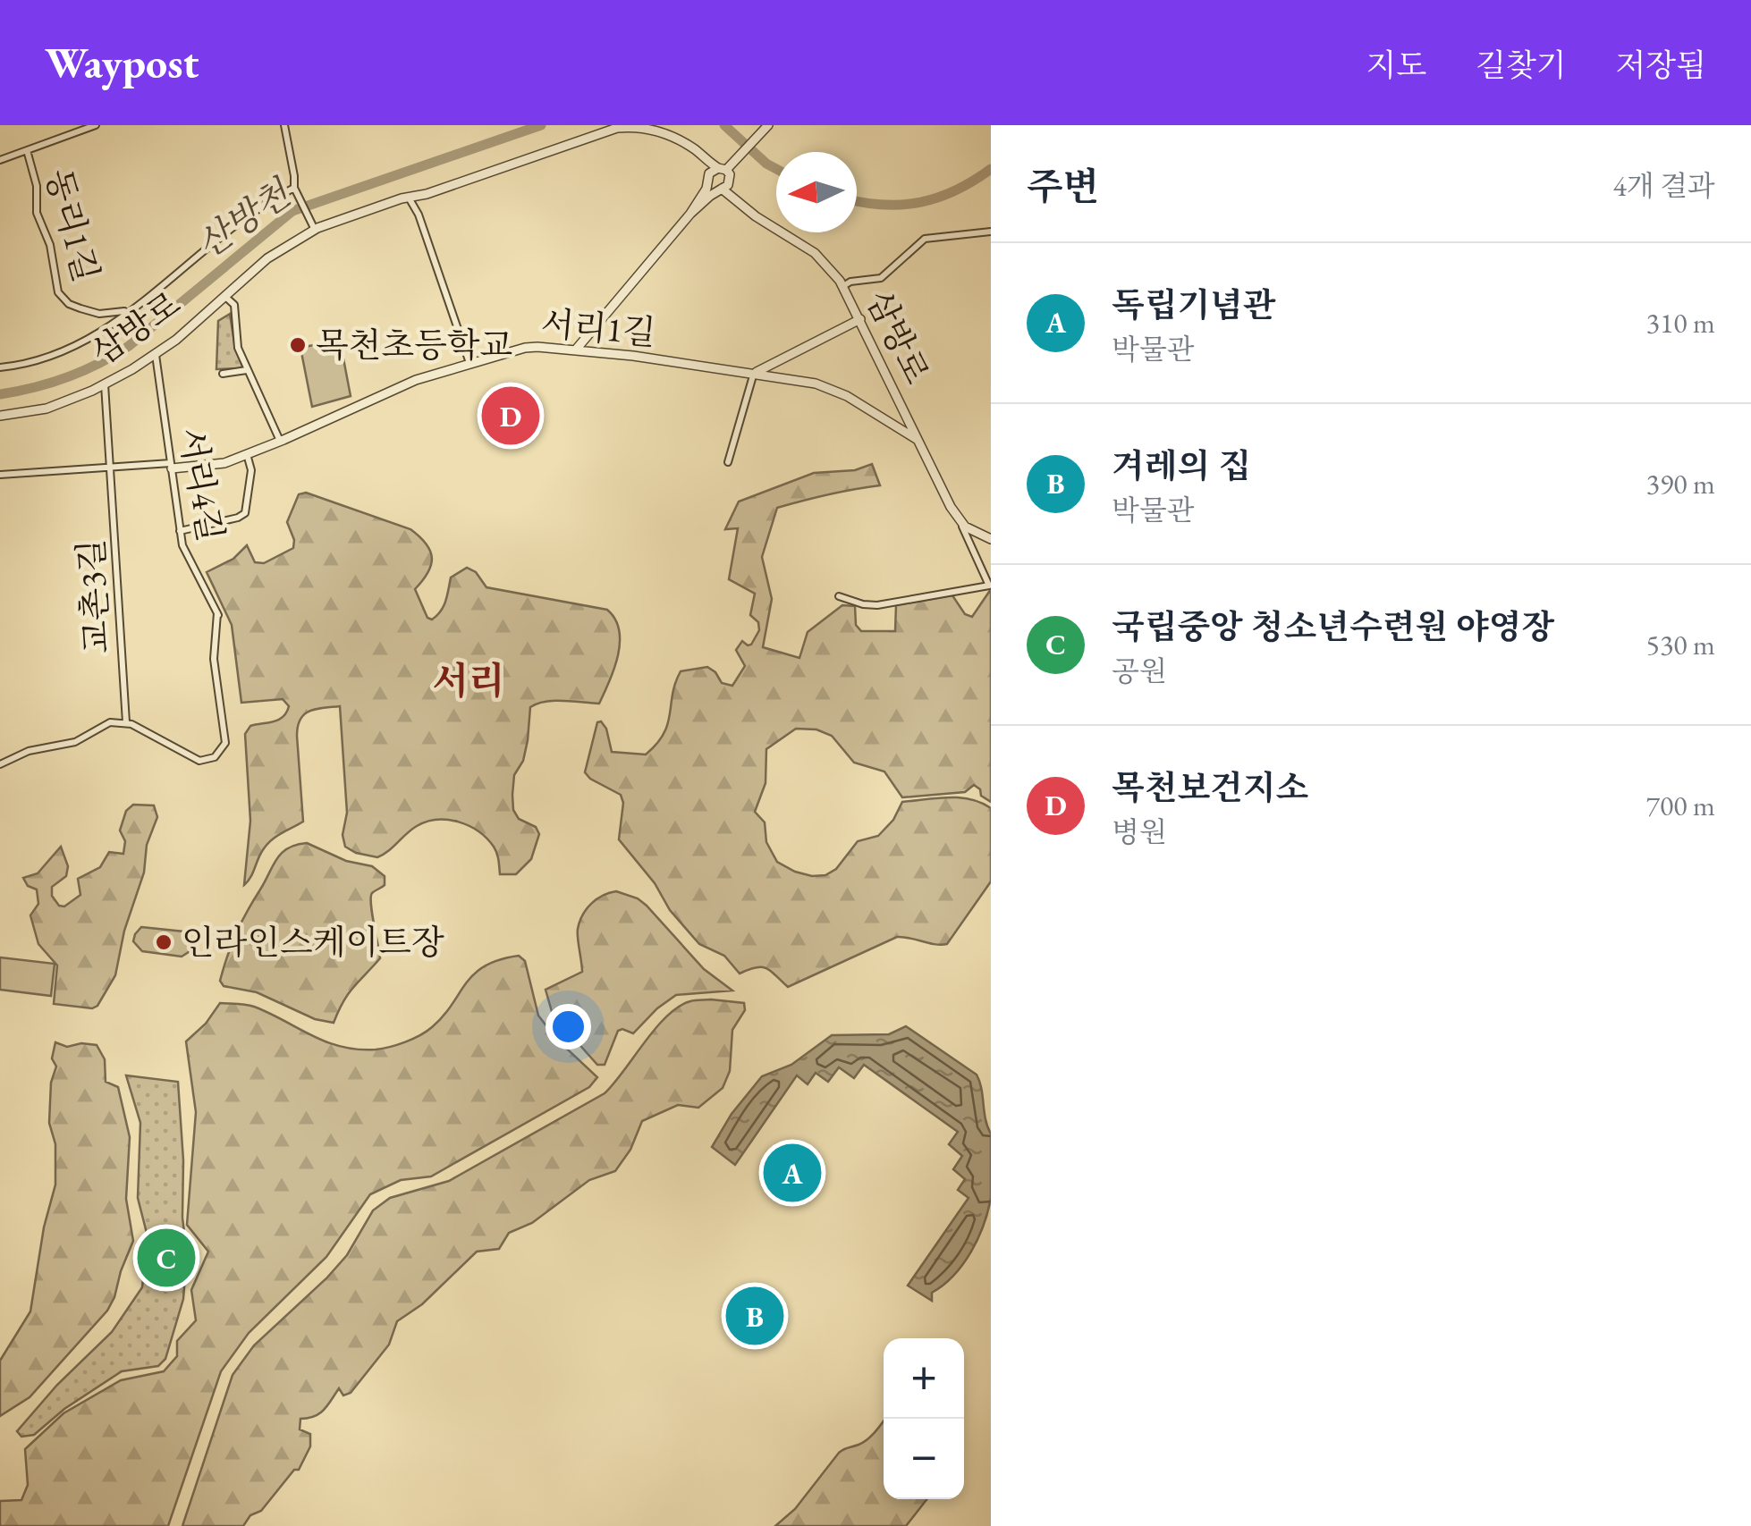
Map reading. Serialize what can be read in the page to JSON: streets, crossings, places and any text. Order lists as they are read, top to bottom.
{
  "streets": {
    "street": [
      "동리1길",
      "삼방로",
      "서리1길",
      "서리4길",
      "교촌3길"
    ]
  },
  "crossings": [
    ["삼방로", "서리1길"],
    ["삼방로", "서리4길"],
    ["서리1길", "서리4길"],
    ["서리1길", "교촌3길"],
    ["서리4길", "교촌3길"]
  ],
  "districts": ["서리"],
  "water": ["산방천"],
  "places": ["목천초등학교", "인라인스케이트장"],
  "north": "left",
  "page": {
    "header": "Waypost",
    "nav": ["지도", "길찾기", "저장됨"],
    "heading": ["주변", "4개 결과"],
    "list": [
      {
        "mark": "A",
        "name": "독립기념관",
        "note": "박물관",
        "value": "310 m"
      },
      {
        "mark": "B",
        "name": "겨레의 집",
        "note": "박물관",
        "value": "390 m"
      },
      {
        "mark": "C",
        "name": "국립중앙 청소년수련원 야영장",
        "note": "공원",
        "value": "530 m"
      },
      {
        "mark": "D",
        "name": "목천보건지소",
        "note": "병원",
        "value": "700 m"
      }
    ],
    "pins": [
      "D",
      "A",
      "C",
      "B"
    ],
    "map_buttons": ["+", "−"]
  }
}
